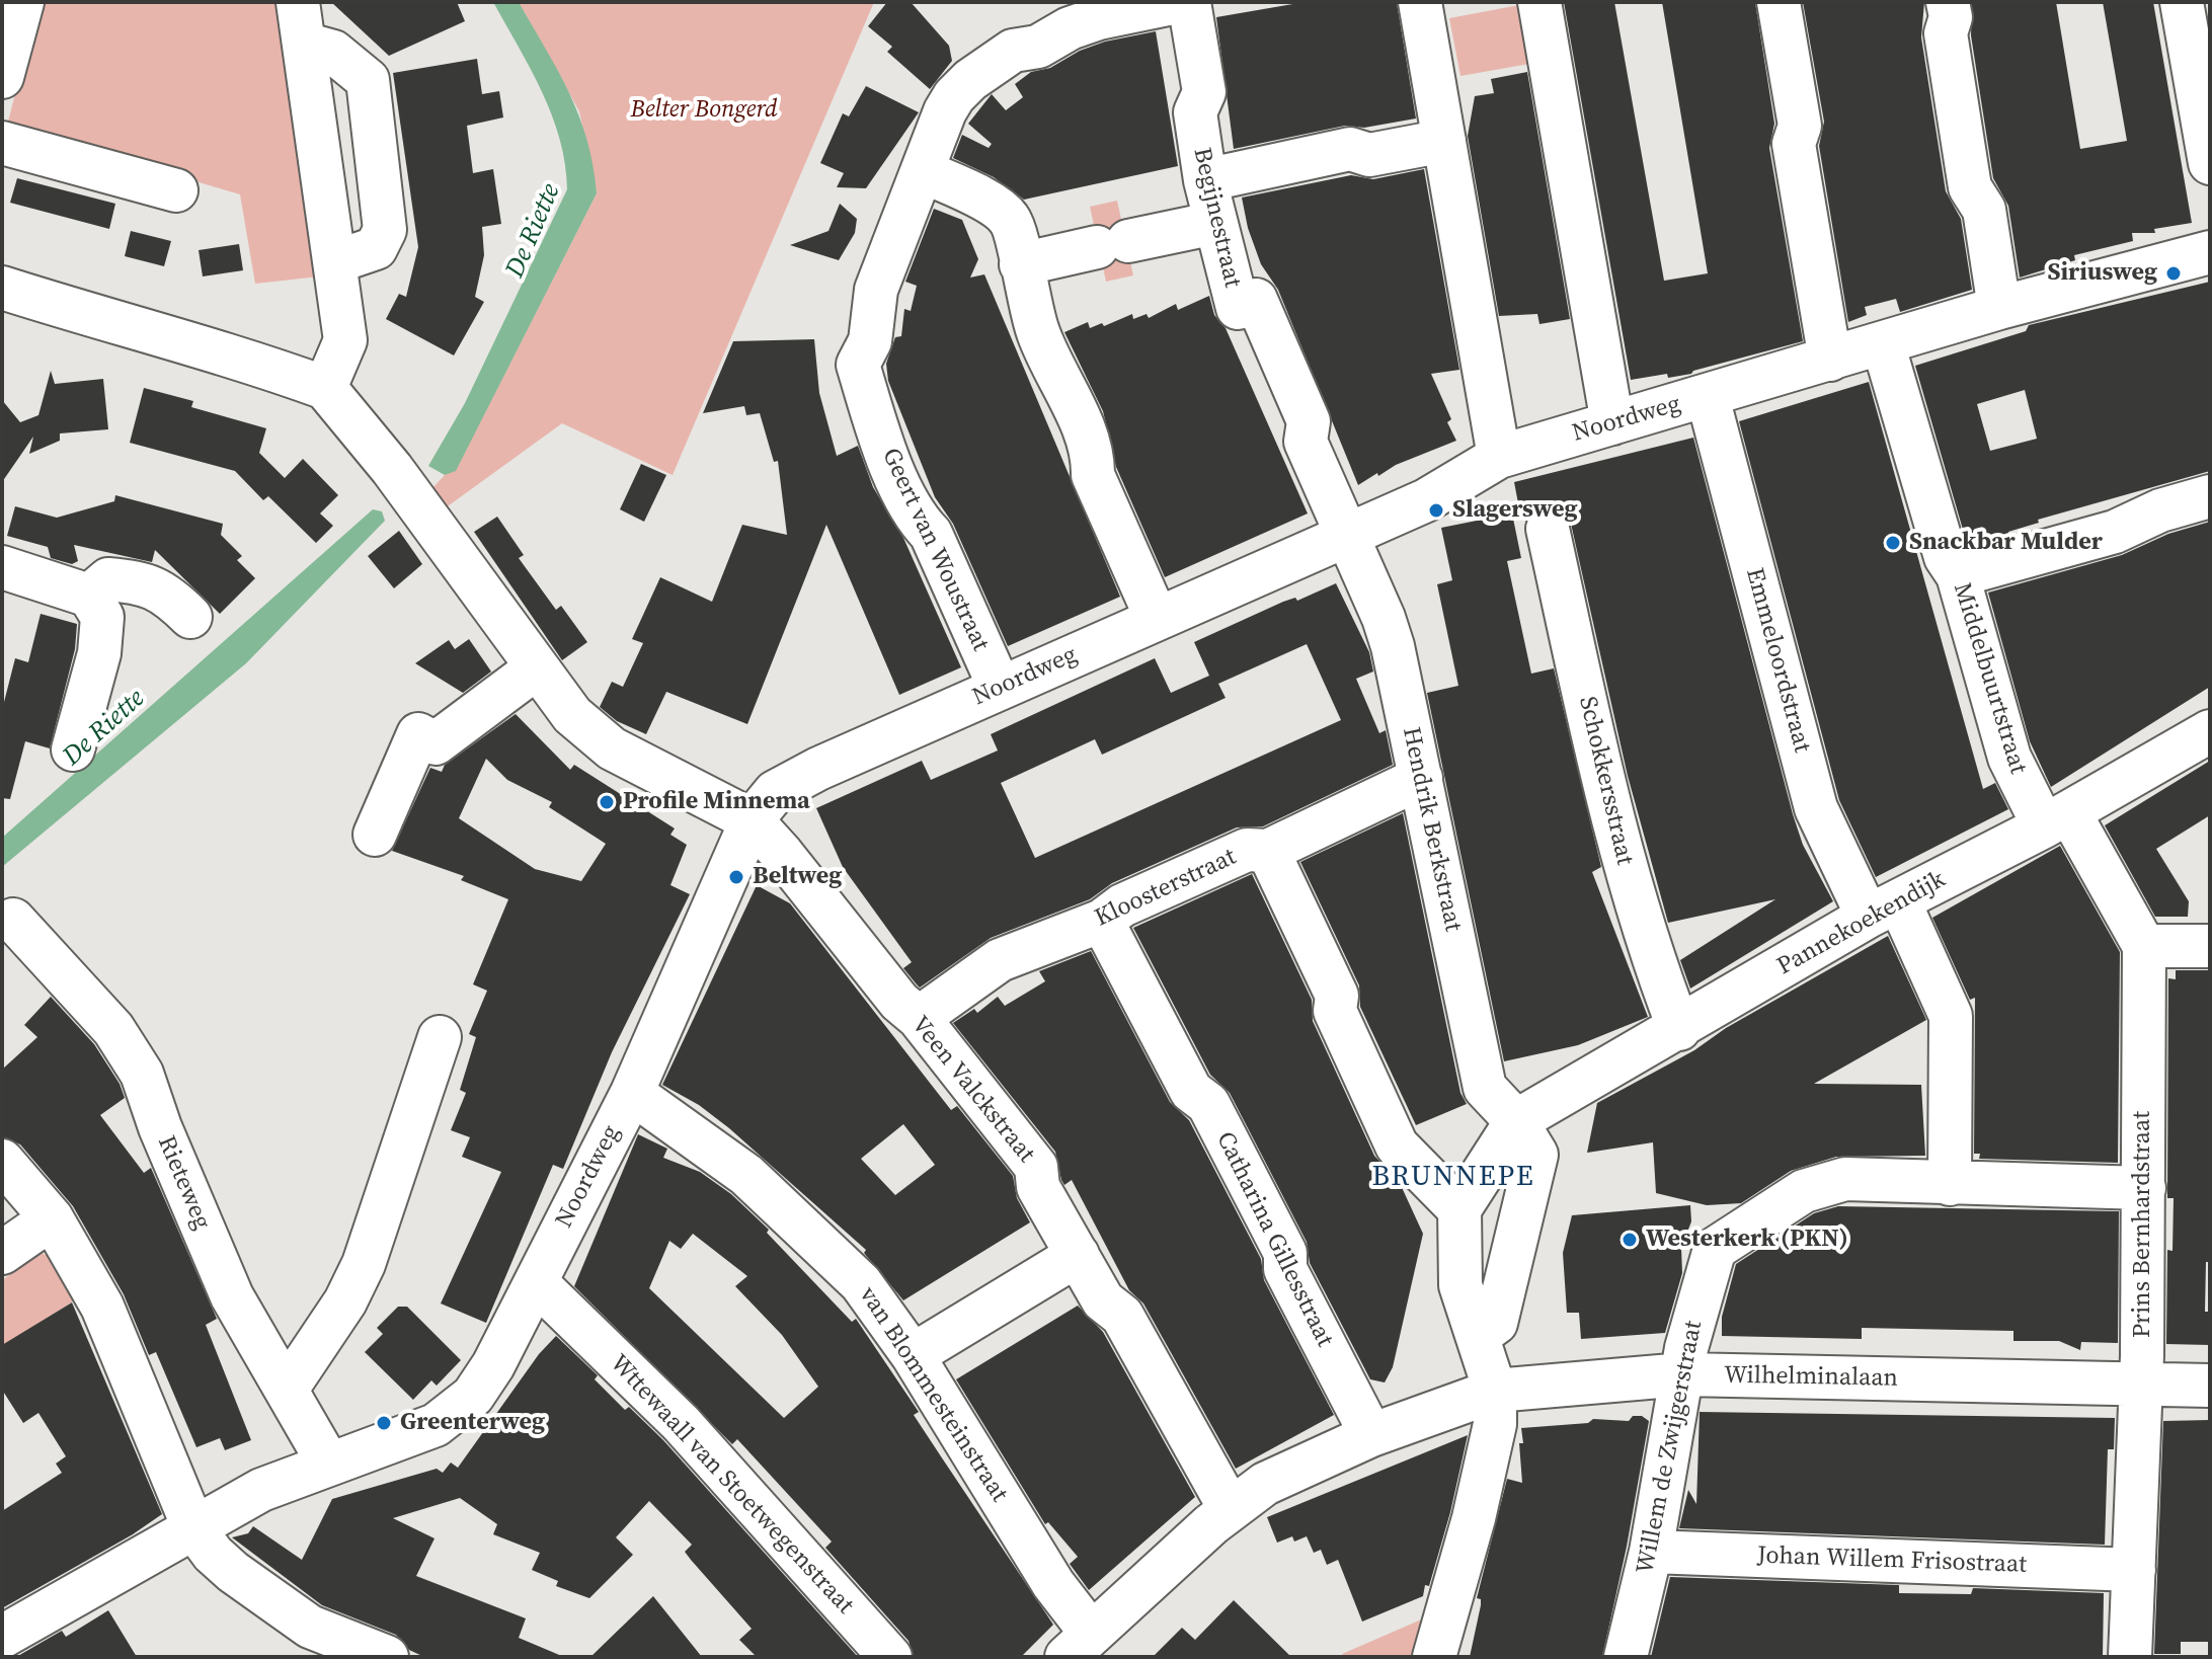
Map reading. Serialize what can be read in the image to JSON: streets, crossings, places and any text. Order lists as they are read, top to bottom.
{
  "streets": {
    "street": [
      "Begijnestraat",
      "Noordweg",
      "Geert van Woustraat",
      "Emmeloordstraat",
      "Middelbuurtstraat",
      "Schokkersstraat",
      "Hendrik Berkstraat",
      "Kloosterstraat",
      "Pannekoekendijk",
      "Veen Valckstraat",
      "Rieteweg",
      "Prins Bernhardstraat",
      "Catharina Gillesstraat",
      "Wilhelminalaan",
      "van Blommesteinstraat",
      "Willem de Zwijgerstraat",
      "Wttewaall van Stoetwegenstraat",
      "Johan Willem Frisostraat"
    ]
  },
  "crossings": [
    ["Begijnestraat", "Noordweg"],
    ["Begijnestraat", "Hendrik Berkstraat"],
    ["Noordweg", "Geert van Woustraat"],
    ["Noordweg", "Emmeloordstraat"],
    ["Noordweg", "Middelbuurtstraat"],
    ["Noordweg", "Hendrik Berkstraat"],
    ["Noordweg", "Veen Valckstraat"],
    ["Noordweg", "Rieteweg"],
    ["Noordweg", "van Blommesteinstraat"],
    ["Noordweg", "Wttewaall van Stoetwegenstraat"],
    ["Emmeloordstraat", "Pannekoekendijk"],
    ["Emmeloordstraat", "Willem de Zwijgerstraat"],
    ["Middelbuurtstraat", "Pannekoekendijk"],
    ["Middelbuurtstraat", "Prins Bernhardstraat"],
    ["Schokkersstraat", "Pannekoekendijk"],
    ["Hendrik Berkstraat", "Kloosterstraat"],
    ["Hendrik Berkstraat", "Pannekoekendijk"],
    ["Kloosterstraat", "Veen Valckstraat"],
    ["Kloosterstraat", "Catharina Gillesstraat"],
    ["Pannekoekendijk", "Prins Bernhardstraat"],
    ["Veen Valckstraat", "Wilhelminalaan"],
    ["Prins Bernhardstraat", "Wilhelminalaan"],
    ["Prins Bernhardstraat", "Willem de Zwijgerstraat"],
    ["Prins Bernhardstraat", "Johan Willem Frisostraat"],
    ["Catharina Gillesstraat", "Wilhelminalaan"],
    ["Wilhelminalaan", "van Blommesteinstraat"],
    ["Wilhelminalaan", "Willem de Zwijgerstraat"],
    ["Willem de Zwijgerstraat", "Johan Willem Frisostraat"]
  ],
  "districts": ["BRUNNEPE"],
  "water": ["De Riette"],
  "parks": ["Belter Bongerd"],
  "places": [
    "Siriusweg",
    "Slagersweg",
    "Snackbar Mulder",
    "Profile Minnema",
    "Beltweg",
    "Westerkerk (PKN)",
    "Greenterweg"
  ]
}
